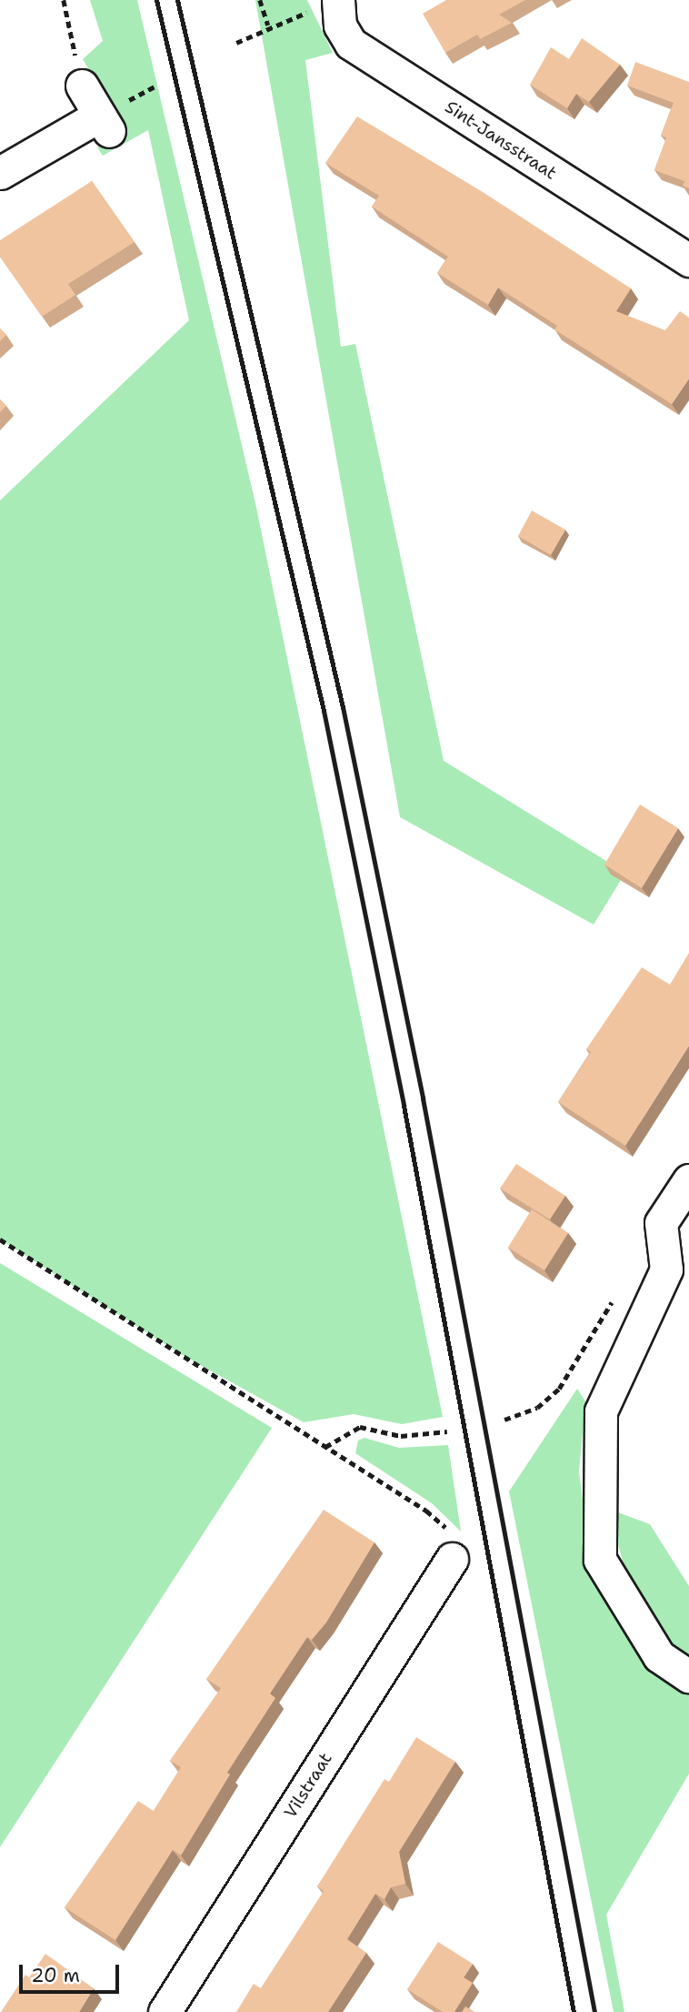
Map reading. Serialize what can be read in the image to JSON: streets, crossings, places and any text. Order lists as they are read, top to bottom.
{
  "streets": {
    "street": ["Sint-Jansstraat", "Vilstraat"]
  },
  "scale_bar": "20 m"
}
